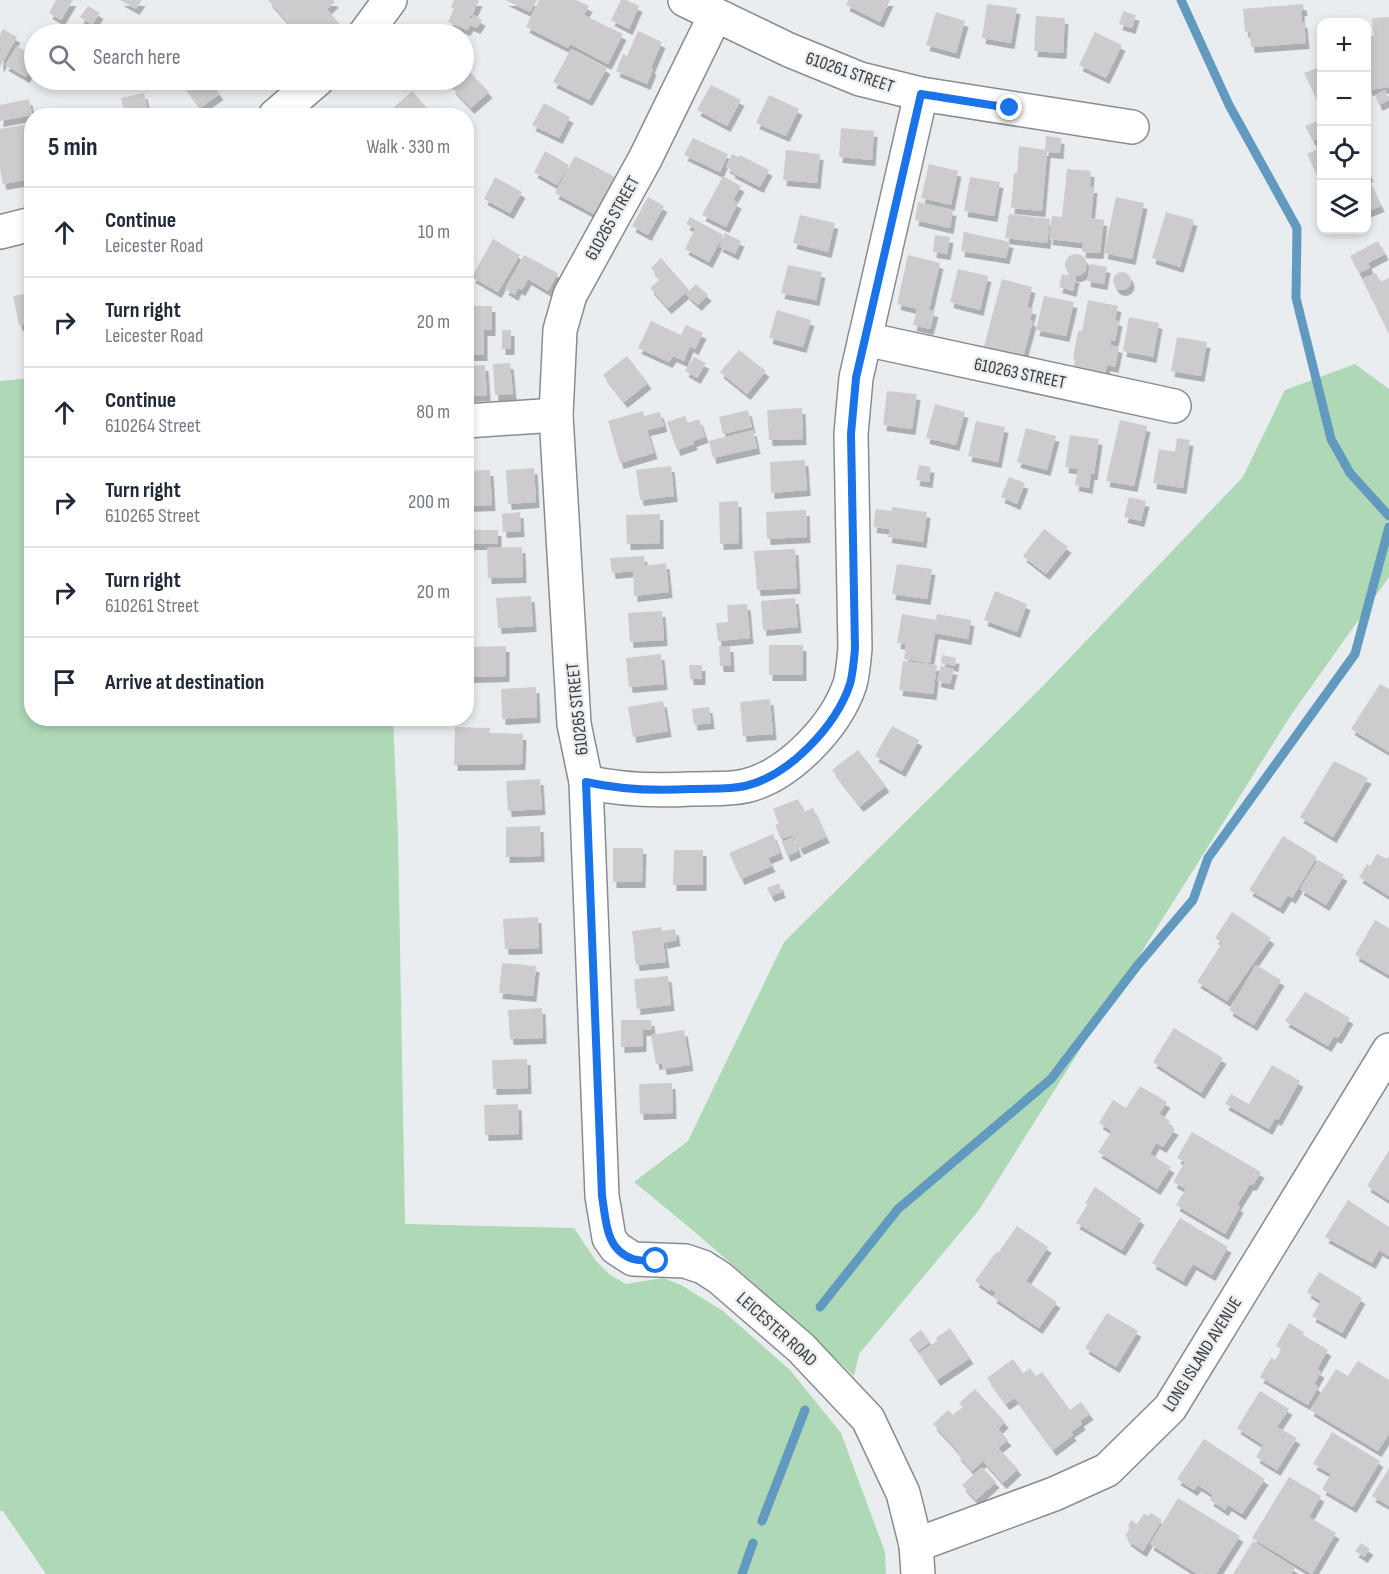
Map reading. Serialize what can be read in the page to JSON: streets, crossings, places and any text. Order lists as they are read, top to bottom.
{
  "streets": {
    "street": [
      "610261 STREET",
      "610265 STREET",
      "610263 STREET",
      "LEICESTER ROAD",
      "LONG ISLAND AVENUE"
    ]
  },
  "crossings": [
    ["610261 STREET", "610265 STREET"],
    ["610265 STREET", "LEICESTER ROAD"],
    ["LEICESTER ROAD", "LONG ISLAND AVENUE"]
  ],
  "page": {
    "map_buttons": ["+", "−"],
    "search": "Search here",
    "heading": ["5 min", "Walk · 330 m"],
    "list": [
      ["Continue", "Leicester Road", "10 m"],
      ["Turn right", "Leicester Road", "20 m"],
      ["Continue", "610264 Street", "80 m"],
      ["Turn right", "610265 Street", "200 m"],
      ["Turn right", "610261 Street", "20 m"],
      "Arrive at destination"
    ]
  }
}
